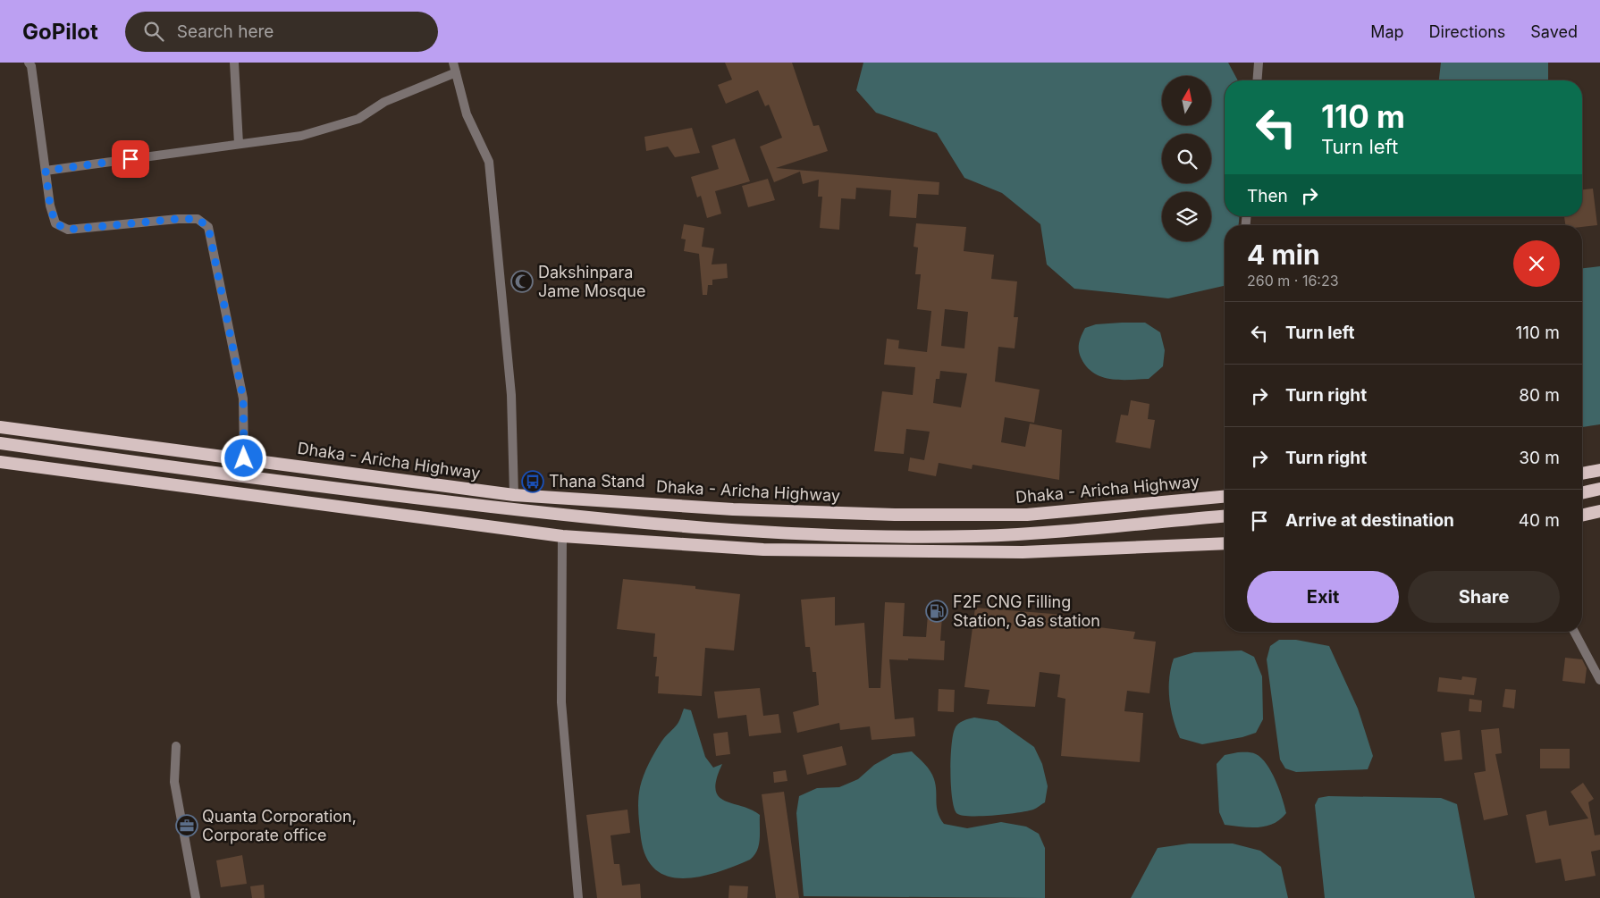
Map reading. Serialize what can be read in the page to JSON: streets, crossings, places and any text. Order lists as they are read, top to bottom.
{
  "streets": {
    "highway": ["Dhaka - Aricha Highway"]
  },
  "places": {
    "mosque": ["Dakshinpara Jame Mosque"],
    "bus stop": ["Thana Stand"],
    "fuel station": ["F2F CNG Filling Station, Gas station"],
    "office": ["Quanta Corporation, Corporate office"]
  },
  "north": "top",
  "page": {
    "header": "GoPilot",
    "search": "Search here",
    "nav": ["Map", "Directions", "Saved"],
    "turn": ["110 m", "Turn left"],
    "then": "Then",
    "heading": ["4 min", "260 m · 16:23"],
    "list": [
      {
        "name": "Turn left",
        "value": "110 m"
      },
      {
        "name": "Turn right",
        "value": "80 m"
      },
      {
        "name": "Turn right",
        "value": "30 m"
      },
      {
        "name": "Arrive at destination",
        "value": "40 m"
      }
    ],
    "buttons": ["Exit", "Share"]
  }
}
